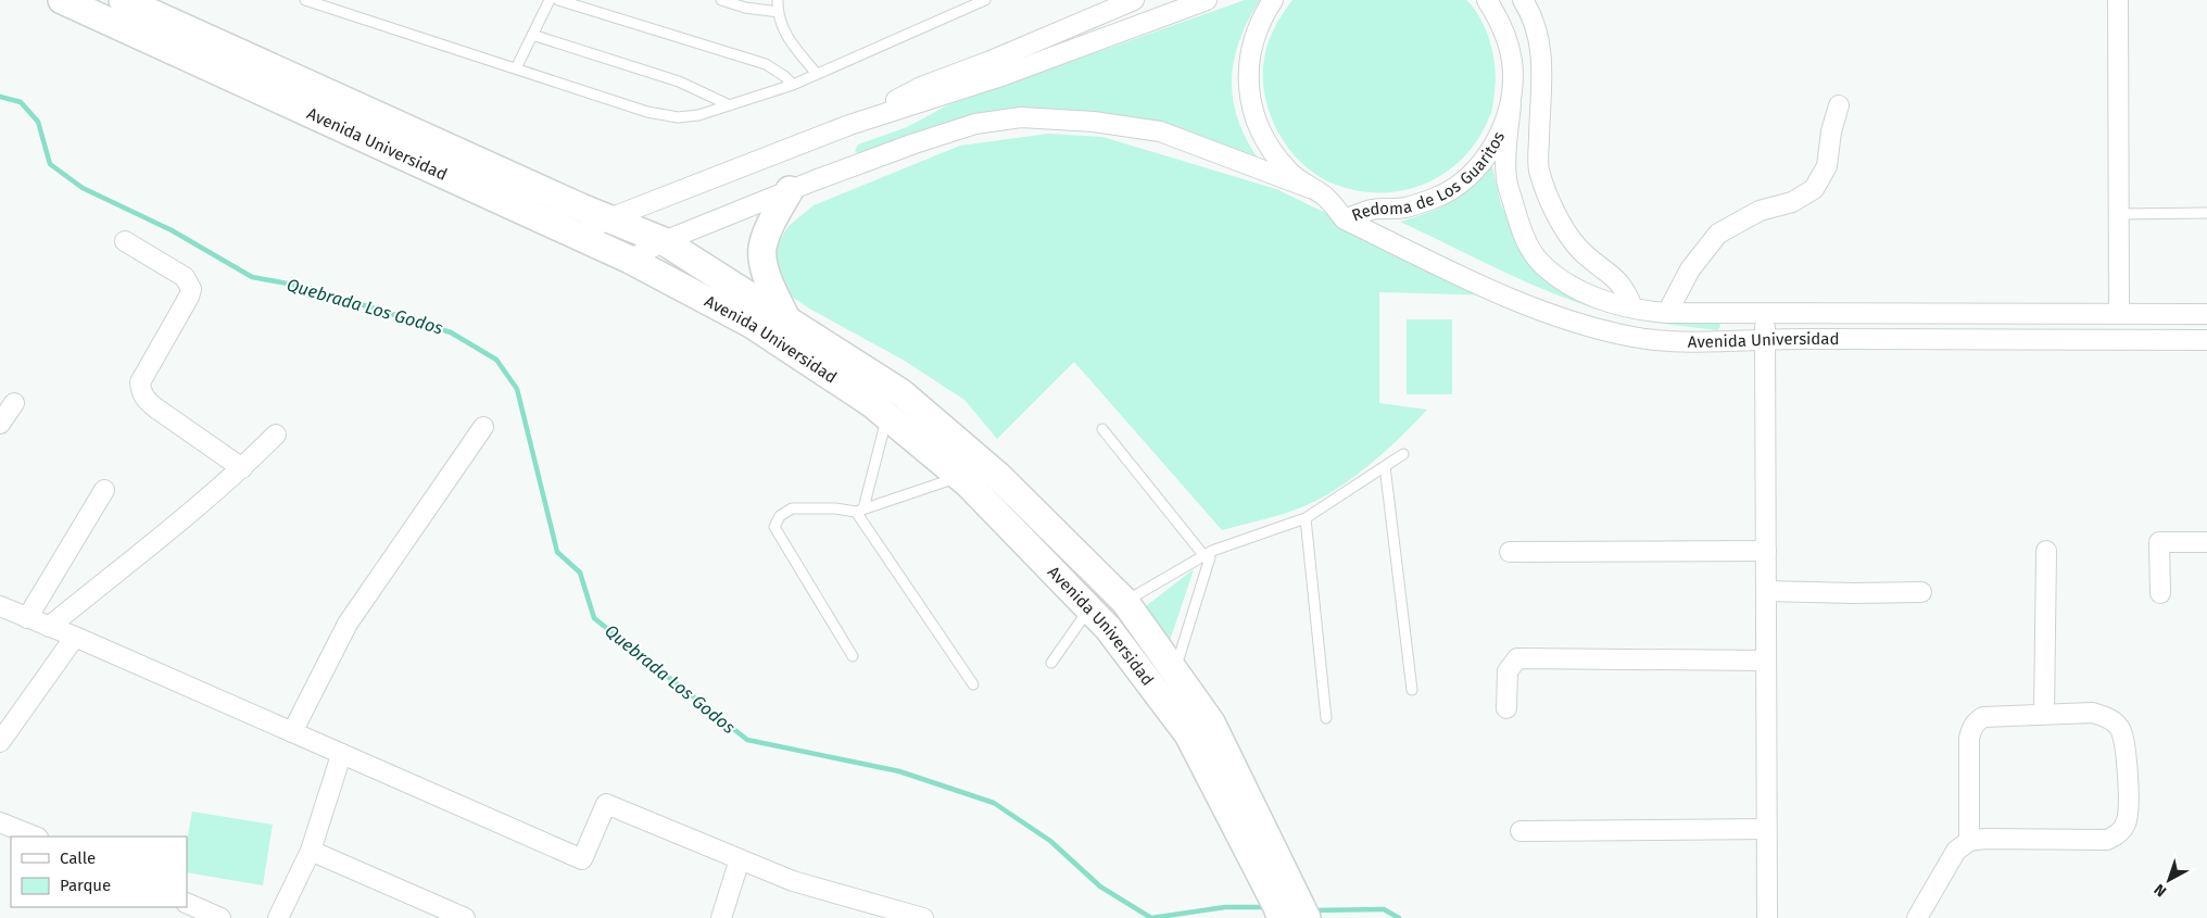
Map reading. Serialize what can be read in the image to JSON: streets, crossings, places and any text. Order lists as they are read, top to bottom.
{
  "streets": {
    "street": ["Avenida Universidad", "Redoma de Los Guaritos"]
  },
  "crossings": [
    ["Avenida Universidad", "Redoma de Los Guaritos"]
  ],
  "water": ["Quebrada Los Godos"],
  "legend": ["Calle", "Parque"],
  "north": "bottom left"
}
